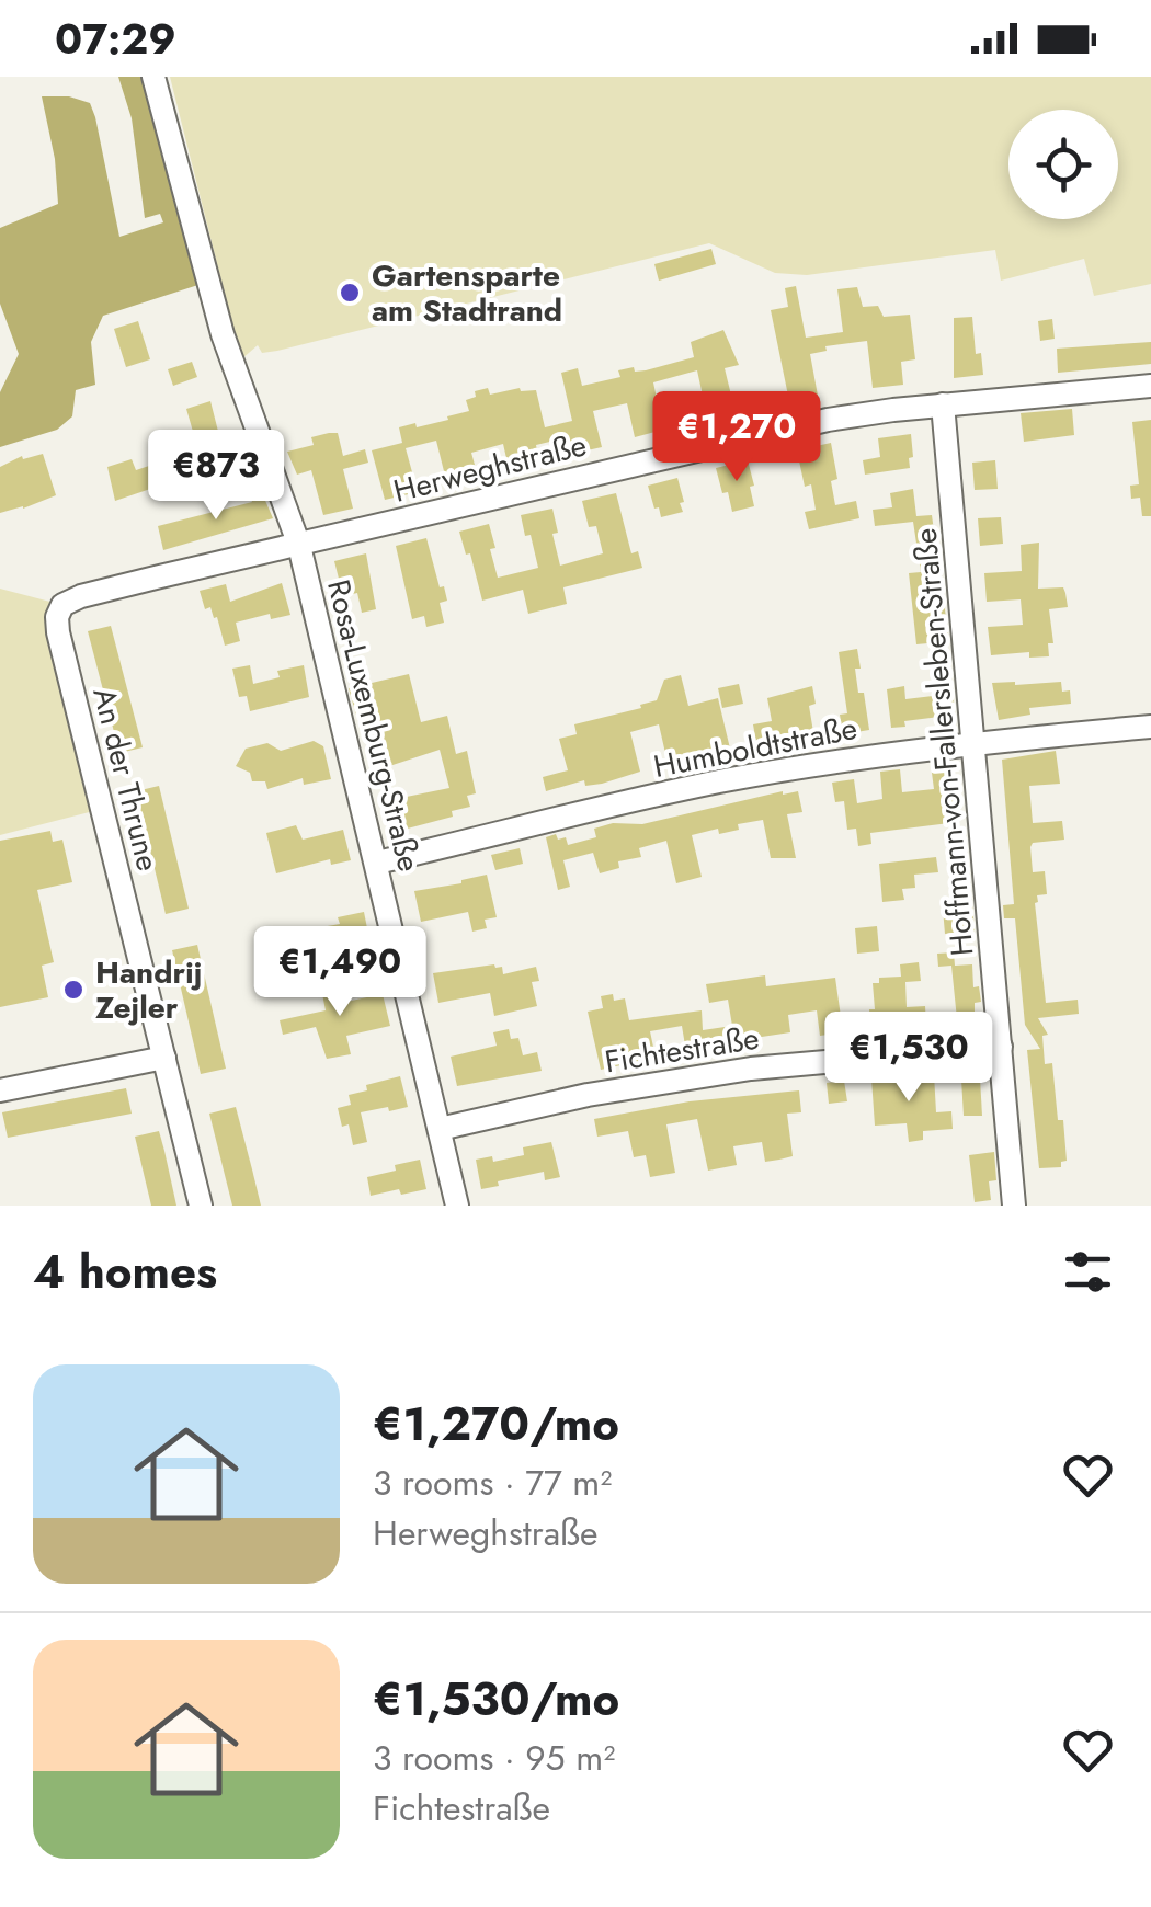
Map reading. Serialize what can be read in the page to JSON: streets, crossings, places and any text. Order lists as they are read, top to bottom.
{
  "streets": {
    "street": [
      "Herweghstraße",
      "Rosa-Luxemburg-Straße",
      "Hoffmann-von-Fallersleben-Straße",
      "Humboldtstraße",
      "An der Thrune",
      "Fichtestraße"
    ]
  },
  "crossings": [
    ["Herweghstraße", "Rosa-Luxemburg-Straße"],
    ["Herweghstraße", "Hoffmann-von-Fallersleben-Straße"],
    ["Herweghstraße", "An der Thrune"],
    ["Rosa-Luxemburg-Straße", "Humboldtstraße"],
    ["Rosa-Luxemburg-Straße", "An der Thrune"],
    ["Rosa-Luxemburg-Straße", "Fichtestraße"],
    ["Hoffmann-von-Fallersleben-Straße", "Humboldtstraße"],
    ["Hoffmann-von-Fallersleben-Straße", "Fichtestraße"]
  ],
  "places": ["Gartensparte am Stadtrand", "Handrij Zejler"],
  "page": {
    "status": "07:29",
    "price": [
      "€1,270",
      "€873",
      "€1,490",
      "€1,530"
    ],
    "heading": "4 homes",
    "list": [
      {
        "name": "€1,270/mo",
        "note": "3 rooms · 77 m² · Herweghstraße"
      },
      {
        "name": "€1,530/mo",
        "note": "3 rooms · 95 m² · Fichtestraße"
      }
    ]
  }
}
